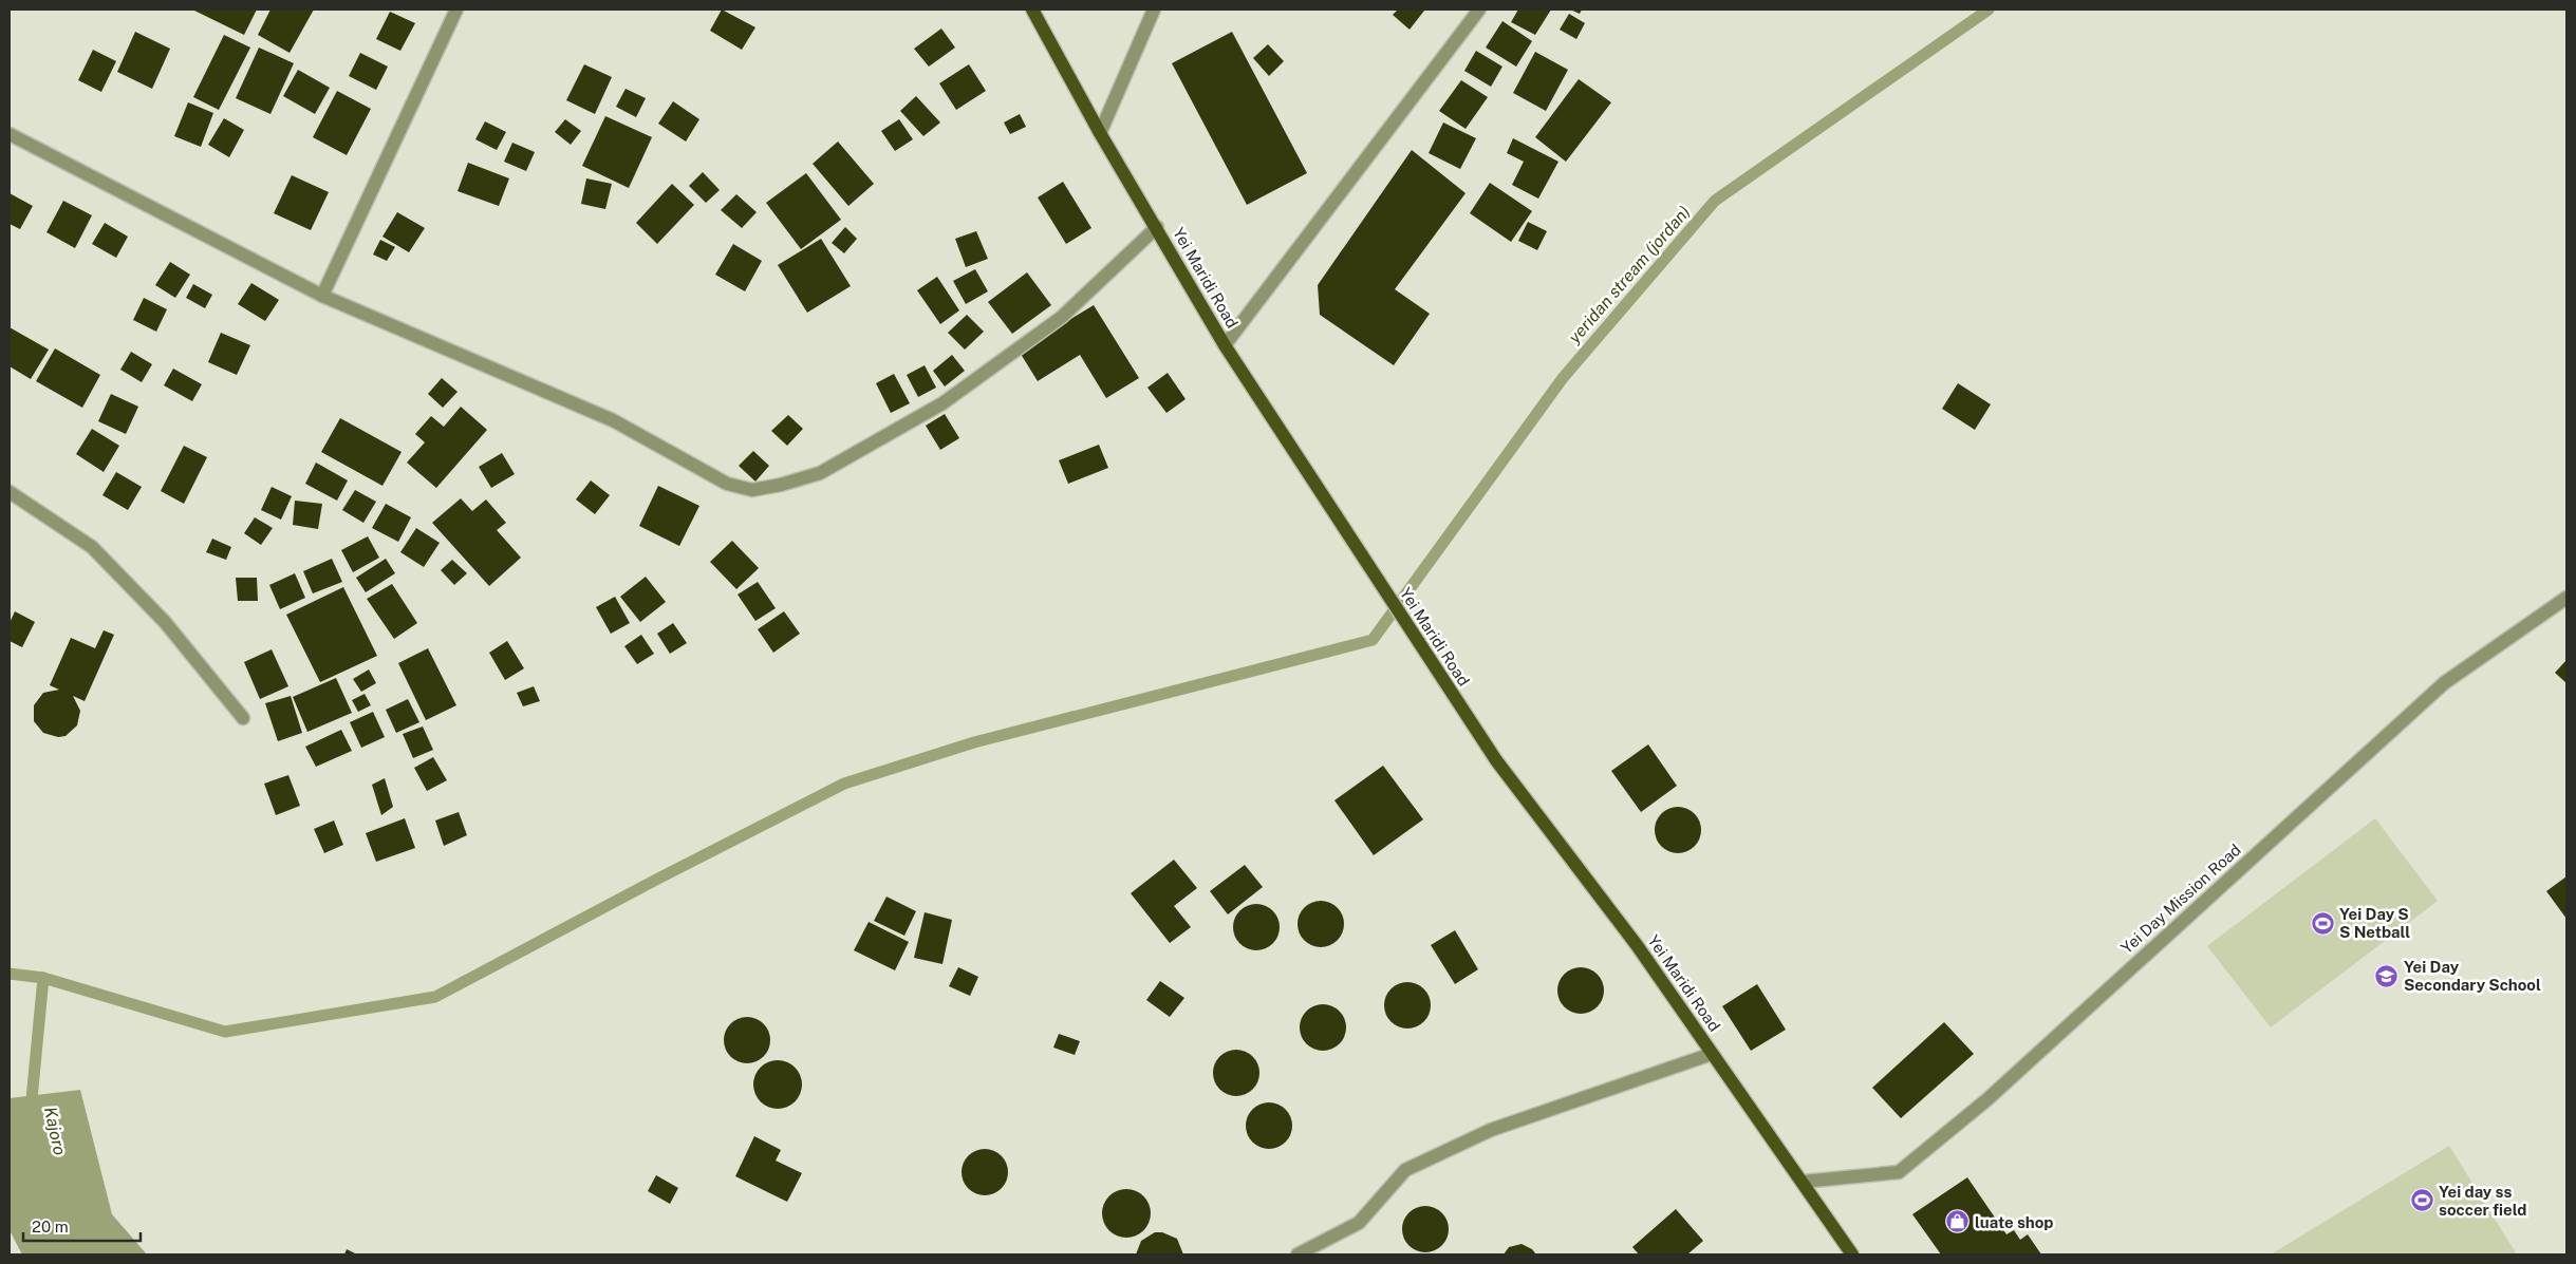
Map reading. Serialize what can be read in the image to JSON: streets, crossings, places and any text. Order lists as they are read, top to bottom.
{
  "streets": {
    "main road": ["Yei Maridi Road"],
    "street": ["Yei Day Mission Road"]
  },
  "crossings": [
    ["Yei Maridi Road", "Yei Day Mission Road"]
  ],
  "water": ["yeridan stream (jordan)", "Kajoro"],
  "places": {
    "sports": ["Yei Day S S Netball", "Yei day ss soccer field"],
    "school or university": ["Yei Day Secondary School"],
    "shop": ["luate shop"]
  },
  "scale_bar": "20 m"
}
